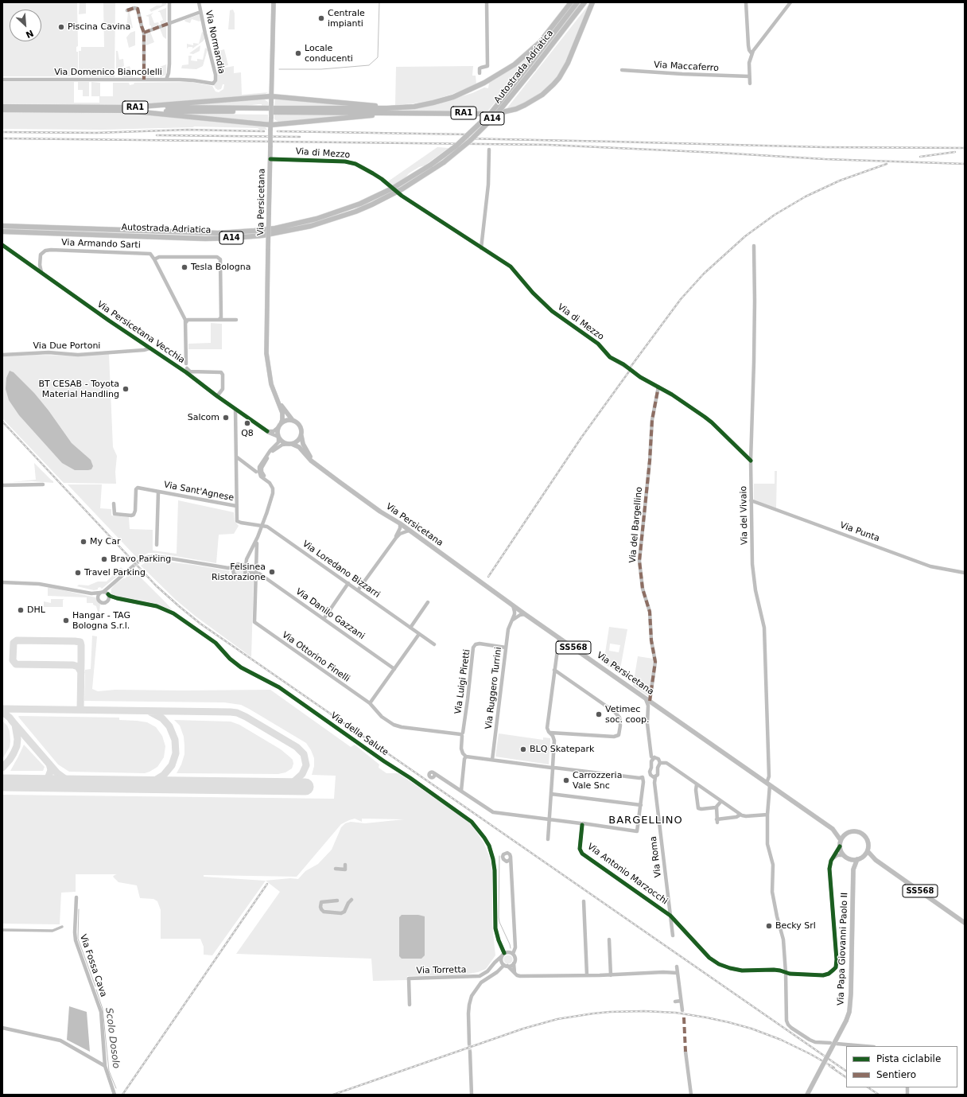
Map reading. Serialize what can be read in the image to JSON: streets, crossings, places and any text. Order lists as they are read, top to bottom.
{
  "streets": {
    "highway": ["Autostrada Adriatica", "RA1", "A14"],
    "main road": ["Via Persicetana", "SS568", "Via Papa Giovanni Paolo II"],
    "street": [
      "Via Normandia",
      "Via Maccaferro",
      "Via Domenico Biancolelli",
      "Via di Mezzo",
      "Via Armando Sarti",
      "Via Persicetana Vecchia",
      "Via Due Portoni",
      "Via Sant'Agnese",
      "Via del Vivaio",
      "Via del Bargellino",
      "Via Punta",
      "Via Loredano Bizzarri",
      "Via Danilo Gazzani",
      "Via Ottorino Finelli",
      "Via Luigi Piretti",
      "Via Ruggero Turrini",
      "Via della Salute",
      "Via Roma",
      "Via Antonio Marzocchi",
      "Via Fossa Cava",
      "Via Torretta"
    ]
  },
  "crossings": [
    ["Via Normandia", "Via Domenico Biancolelli"],
    ["Via di Mezzo", "Via Persicetana"],
    ["Via di Mezzo", "Via del Vivaio"],
    ["Via di Mezzo", "Via del Bargellino"],
    ["Via Persicetana", "Via Persicetana Vecchia"],
    ["Via Persicetana", "Via del Vivaio"],
    ["Via Persicetana", "Via del Bargellino"],
    ["Via Persicetana", "SS568"],
    ["Via Persicetana", "Via Ruggero Turrini"],
    ["Via Armando Sarti", "Via Persicetana Vecchia"],
    ["Via Persicetana Vecchia", "Via Due Portoni"],
    ["Via Sant'Agnese", "Via Loredano Bizzarri"],
    ["Via del Vivaio", "Via Punta"],
    ["Via Danilo Gazzani", "Via Ottorino Finelli"],
    ["Via Ottorino Finelli", "Via Luigi Piretti"],
    ["Via Luigi Piretti", "Via Ruggero Turrini"],
    ["Via della Salute", "Via Torretta"],
    ["Via Roma", "Via Antonio Marzocchi"]
  ],
  "districts": ["BARGELLINO"],
  "water": ["Scolo Dosolo"],
  "places": [
    "Centrale impianti",
    "Piscina Cavina",
    "Locale conducenti",
    "Tesla Bologna",
    "BT CESAB - Toyota Material Handling",
    "Salcom",
    "Q8",
    "My Car",
    "Bravo Parking",
    "Felsinea Ristorazione",
    "Travel Parking",
    "DHL",
    "Hangar - TAG Bologna S.r.l.",
    "Vetimec soc. coop.",
    "BLQ Skatepark",
    "Carrozzeria Vale Snc",
    "Becky Srl"
  ],
  "legend": ["Pista ciclabile", "Sentiero"],
  "north": "bottom right"
}
